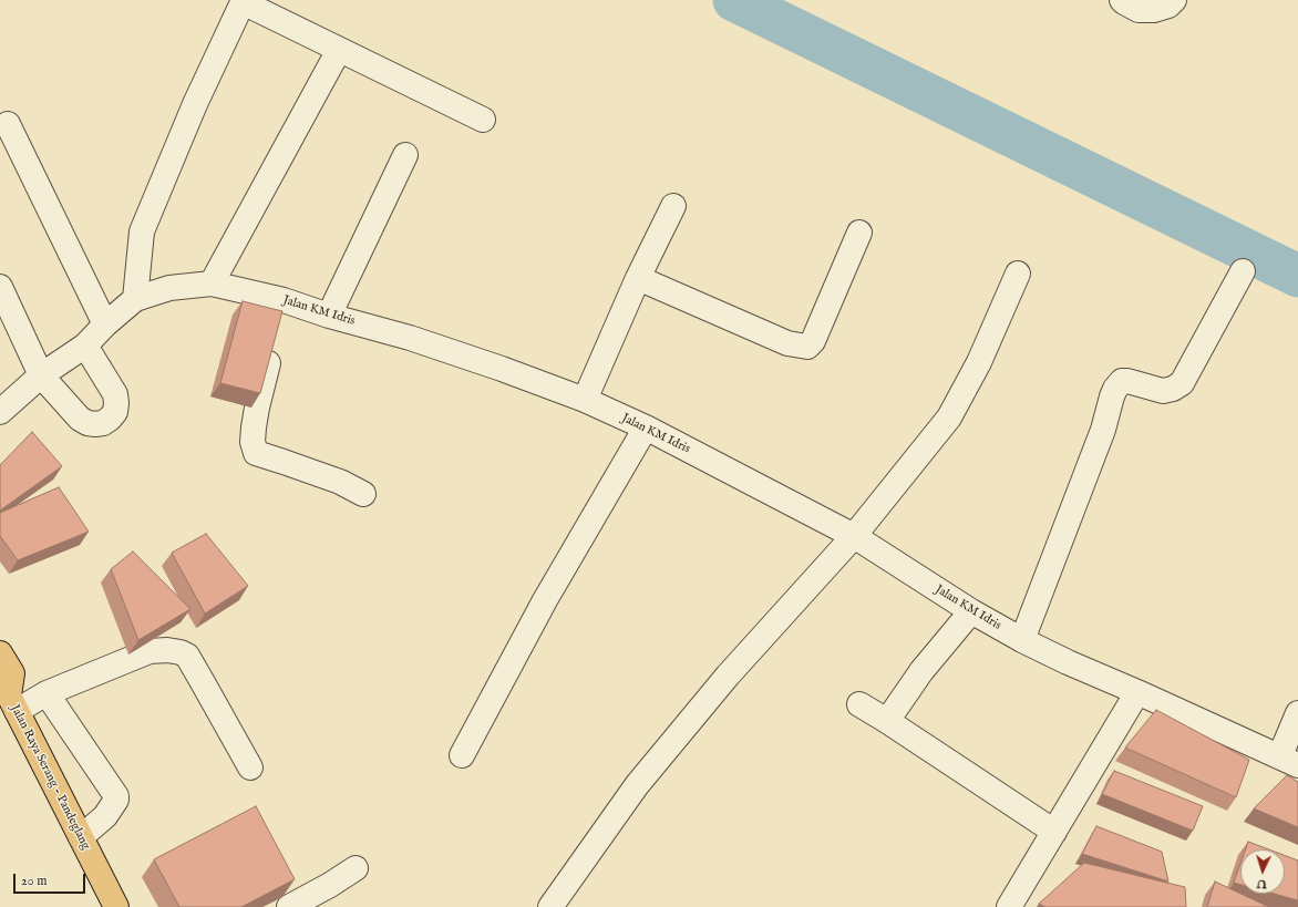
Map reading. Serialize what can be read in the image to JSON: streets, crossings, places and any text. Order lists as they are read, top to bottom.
{
  "streets": {
    "main road": ["Jalan Raya Serang - Pandeglang"],
    "street": ["Jalan KM Idris"]
  },
  "scale_bar": "20 m",
  "north": "bottom"
}
